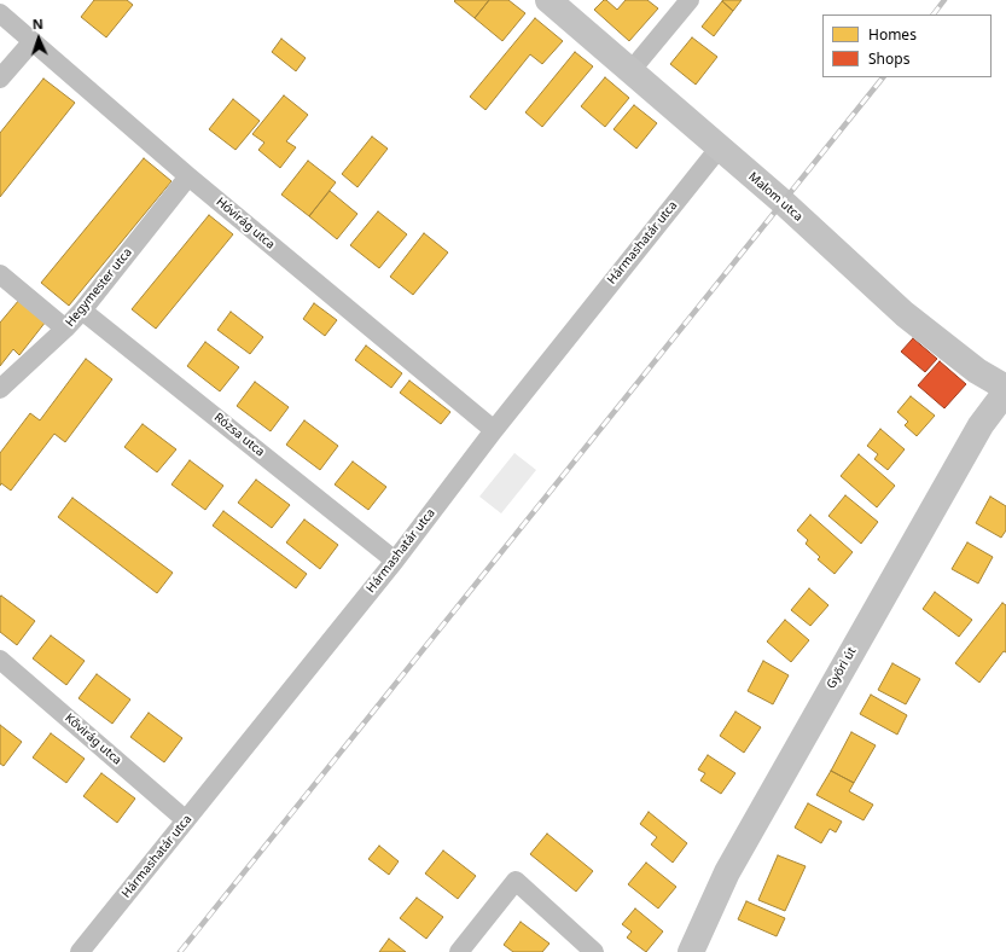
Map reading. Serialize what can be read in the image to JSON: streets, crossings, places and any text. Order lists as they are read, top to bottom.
{
  "streets": {
    "street": [
      "Malom utca",
      "Hóvirág utca",
      "Hármashatár utca",
      "Hegymester utca",
      "Rózsa utca",
      "Győri út",
      "Kővirág utca"
    ]
  },
  "crossings": [
    ["Malom utca", "Hármashatár utca"],
    ["Malom utca", "Győri út"],
    ["Hóvirág utca", "Hármashatár utca"],
    ["Hóvirág utca", "Hegymester utca"],
    ["Hármashatár utca", "Rózsa utca"],
    ["Hármashatár utca", "Kővirág utca"],
    ["Hegymester utca", "Rózsa utca"]
  ],
  "legend": ["Homes", "Shops"],
  "north": "top"
}
